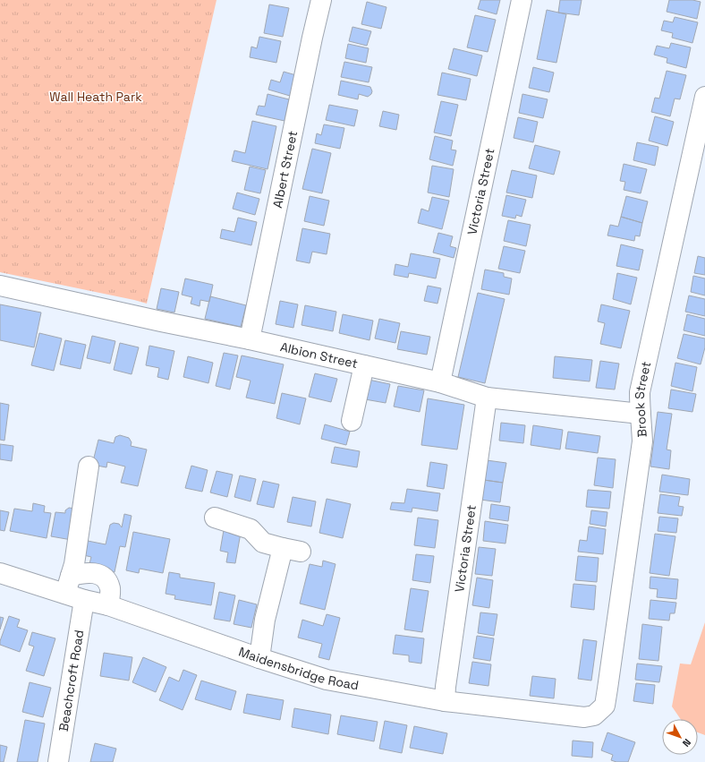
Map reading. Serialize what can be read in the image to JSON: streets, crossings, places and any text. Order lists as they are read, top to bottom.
{
  "streets": {
    "street": [
      "Albert Street",
      "Victoria Street",
      "Albion Street",
      "Brook Street",
      "Maidensbridge Road",
      "Beachcroft Road"
    ]
  },
  "crossings": [
    ["Albert Street", "Albion Street"],
    ["Victoria Street", "Albion Street"],
    ["Victoria Street", "Maidensbridge Road"],
    ["Albion Street", "Brook Street"],
    ["Brook Street", "Maidensbridge Road"],
    ["Maidensbridge Road", "Beachcroft Road"]
  ],
  "parks": ["Wall Heath Park"],
  "north": "bottom right"
}
